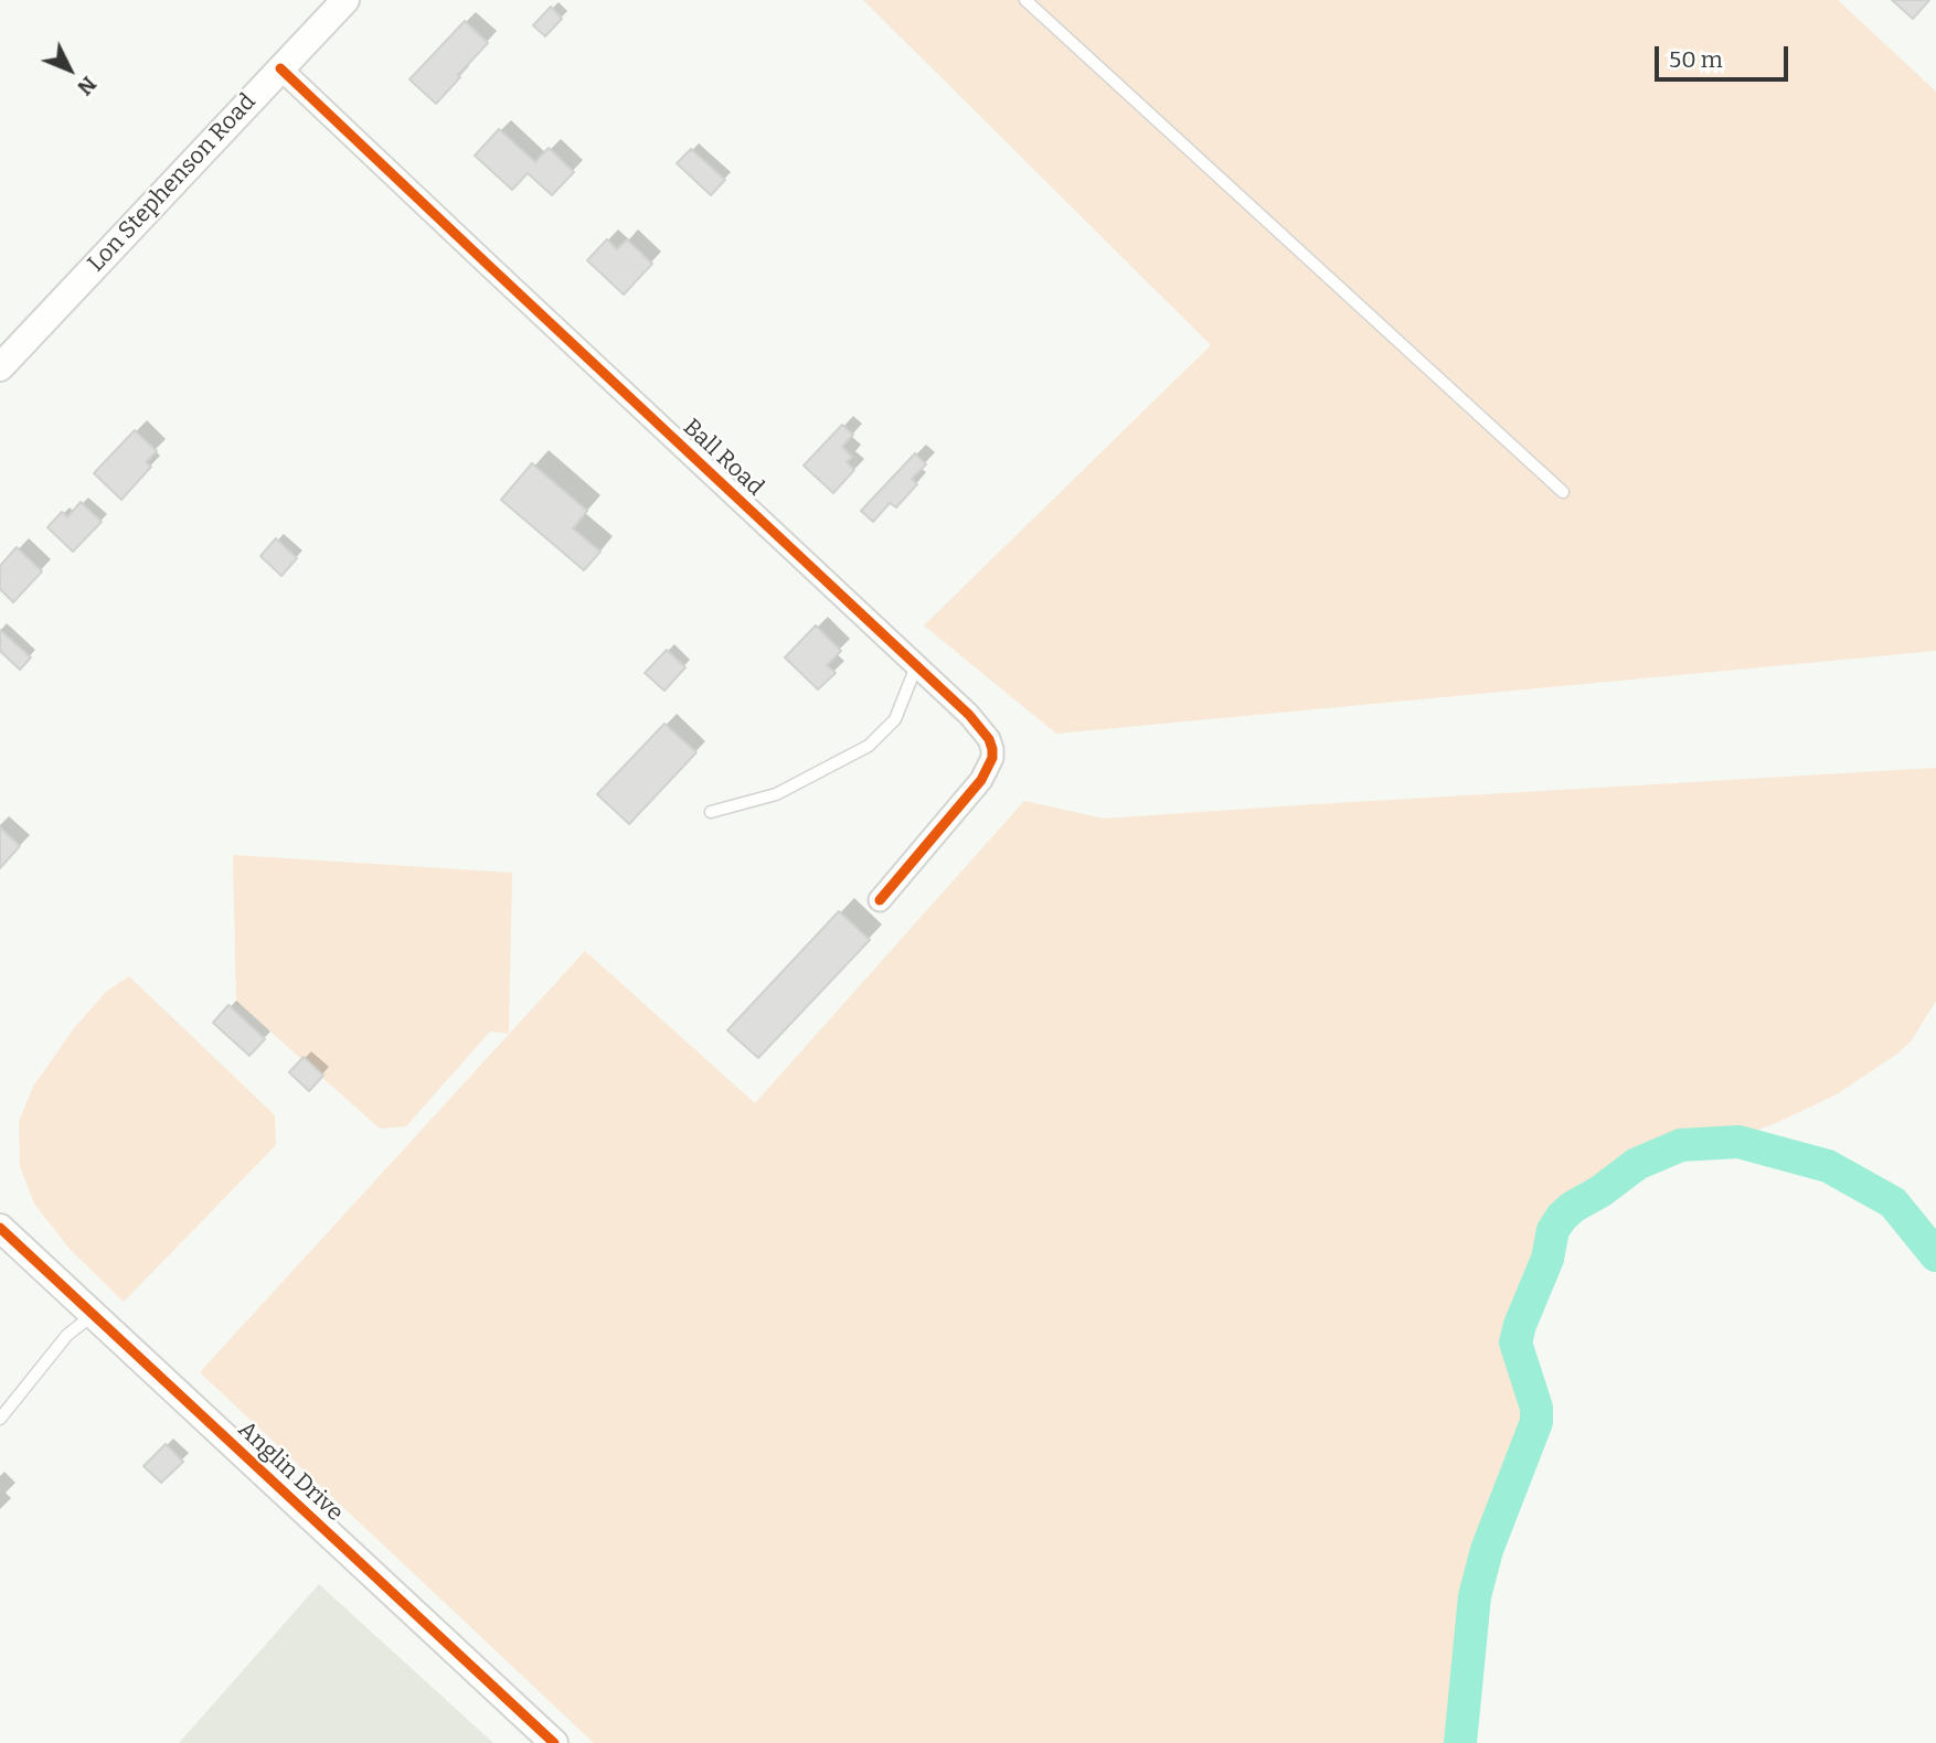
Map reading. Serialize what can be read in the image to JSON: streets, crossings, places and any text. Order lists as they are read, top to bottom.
{
  "streets": {
    "street": ["Lon Stephenson Road", "Ball Road", "Anglin Drive"]
  },
  "crossings": [
    ["Lon Stephenson Road", "Ball Road"]
  ],
  "scale_bar": "50 m",
  "north": "bottom right"
}
